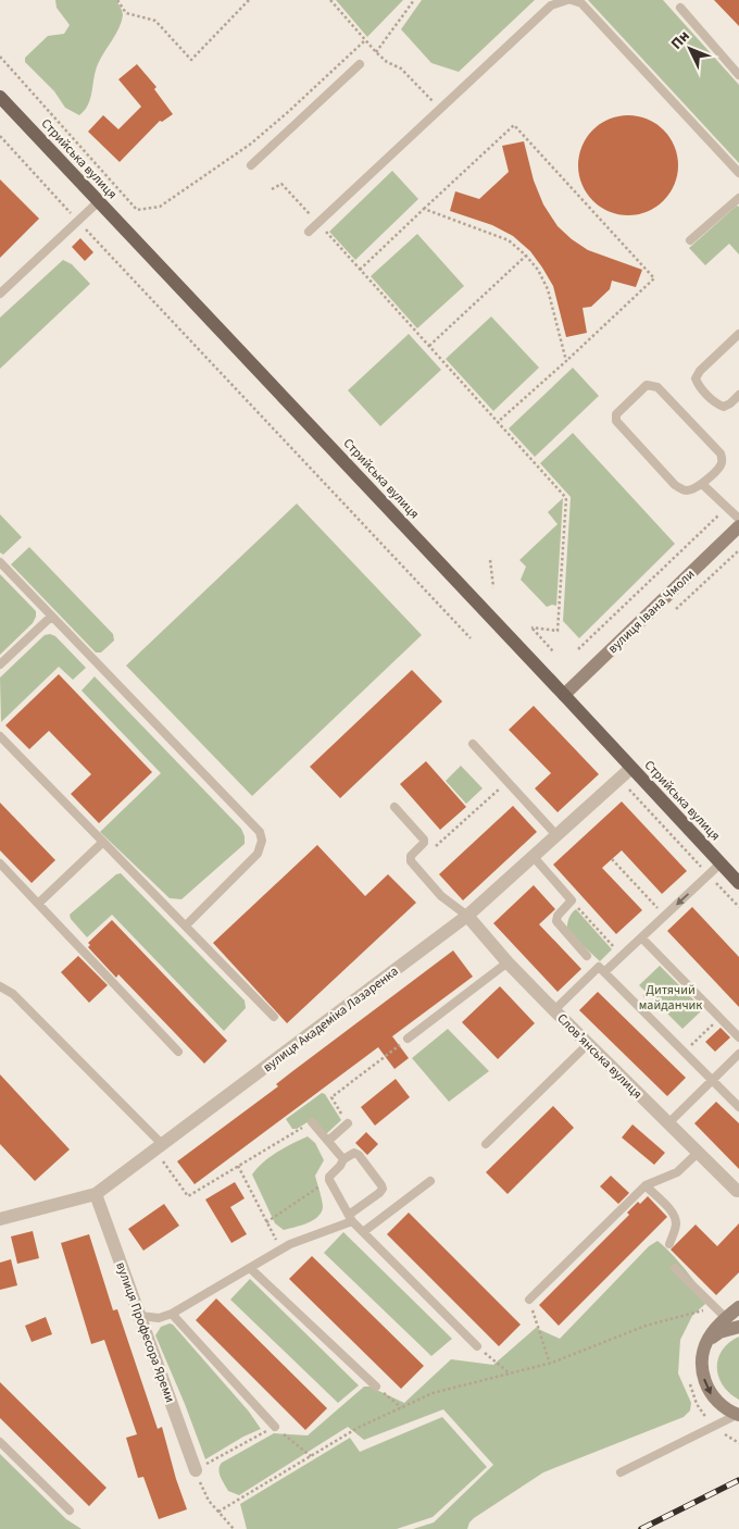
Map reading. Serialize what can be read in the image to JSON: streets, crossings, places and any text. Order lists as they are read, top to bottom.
{
  "streets": {
    "main road": ["Стрийська вулиця"],
    "street": [
      "вулиця Івана Чмоли",
      "вулиця Академіка Лазаренка",
      "Словʼянська вулиця",
      "вулиця Професора Яреми"
    ]
  },
  "crossings": [
    ["Стрийська вулиця", "вулиця Івана Чмоли"],
    ["Стрийська вулиця", "вулиця Академіка Лазаренка"],
    ["вулиця Академіка Лазаренка", "Словʼянська вулиця"],
    ["вулиця Академіка Лазаренка", "вулиця Професора Яреми"]
  ],
  "parks": ["Дитячий майданчик"],
  "north": "top left"
}
